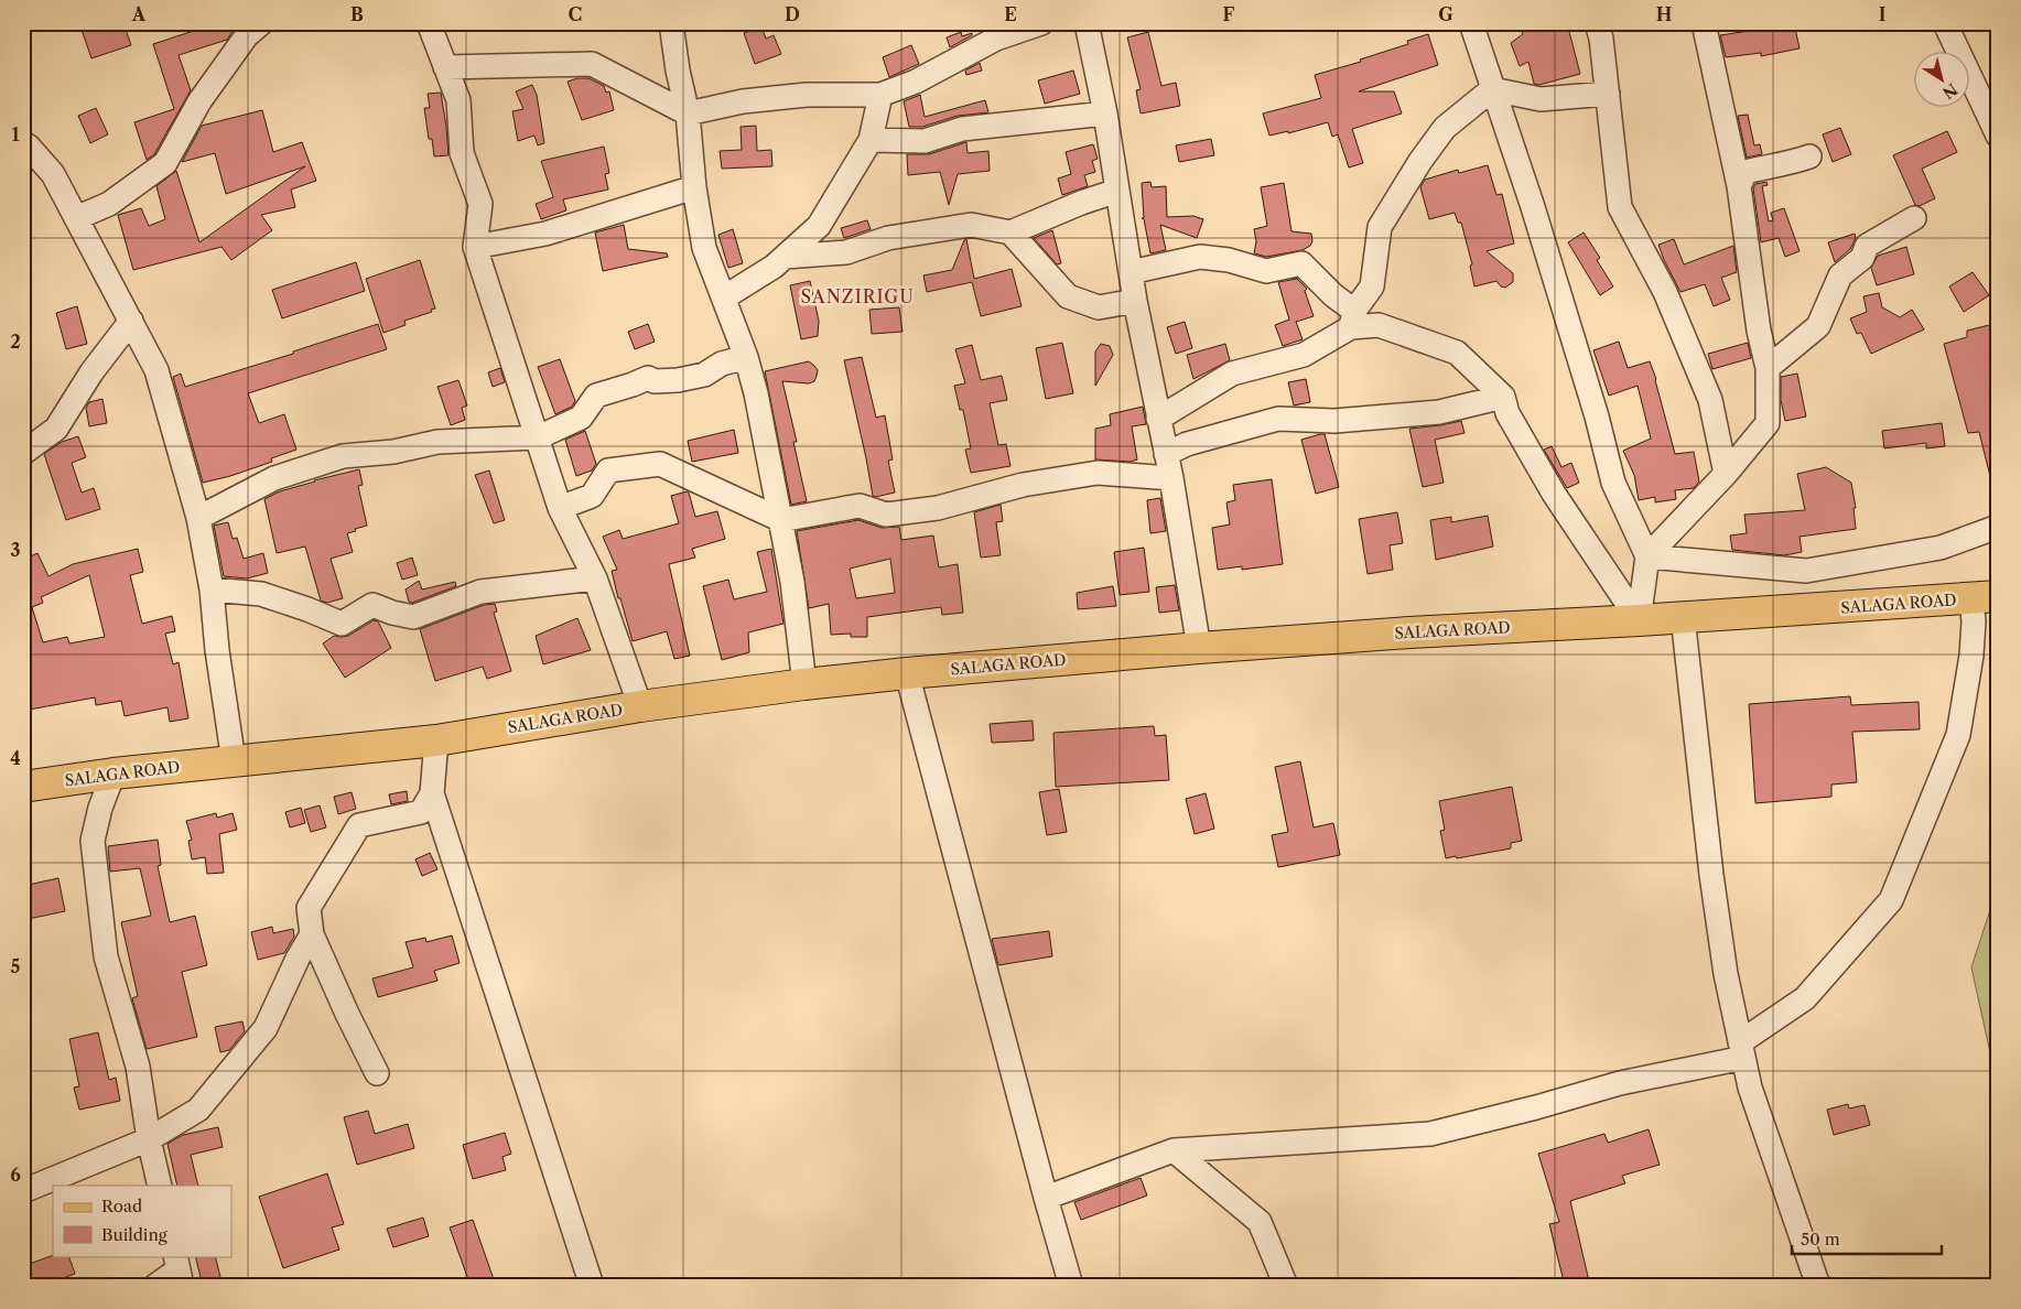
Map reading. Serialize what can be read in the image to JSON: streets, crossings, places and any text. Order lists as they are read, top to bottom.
{
  "streets": {
    "main road": ["SALAGA ROAD"]
  },
  "districts": ["SANZIRIGU"],
  "legend": ["Road", "Building"],
  "scale_bar": "50 m",
  "north": "bottom right",
  "grid": {
    "columns": [
      "A",
      "B",
      "C",
      "D",
      "E",
      "F",
      "G",
      "H",
      "I"
    ],
    "rows": [
      "1",
      "2",
      "3",
      "4",
      "5",
      "6"
    ]
  }
}
